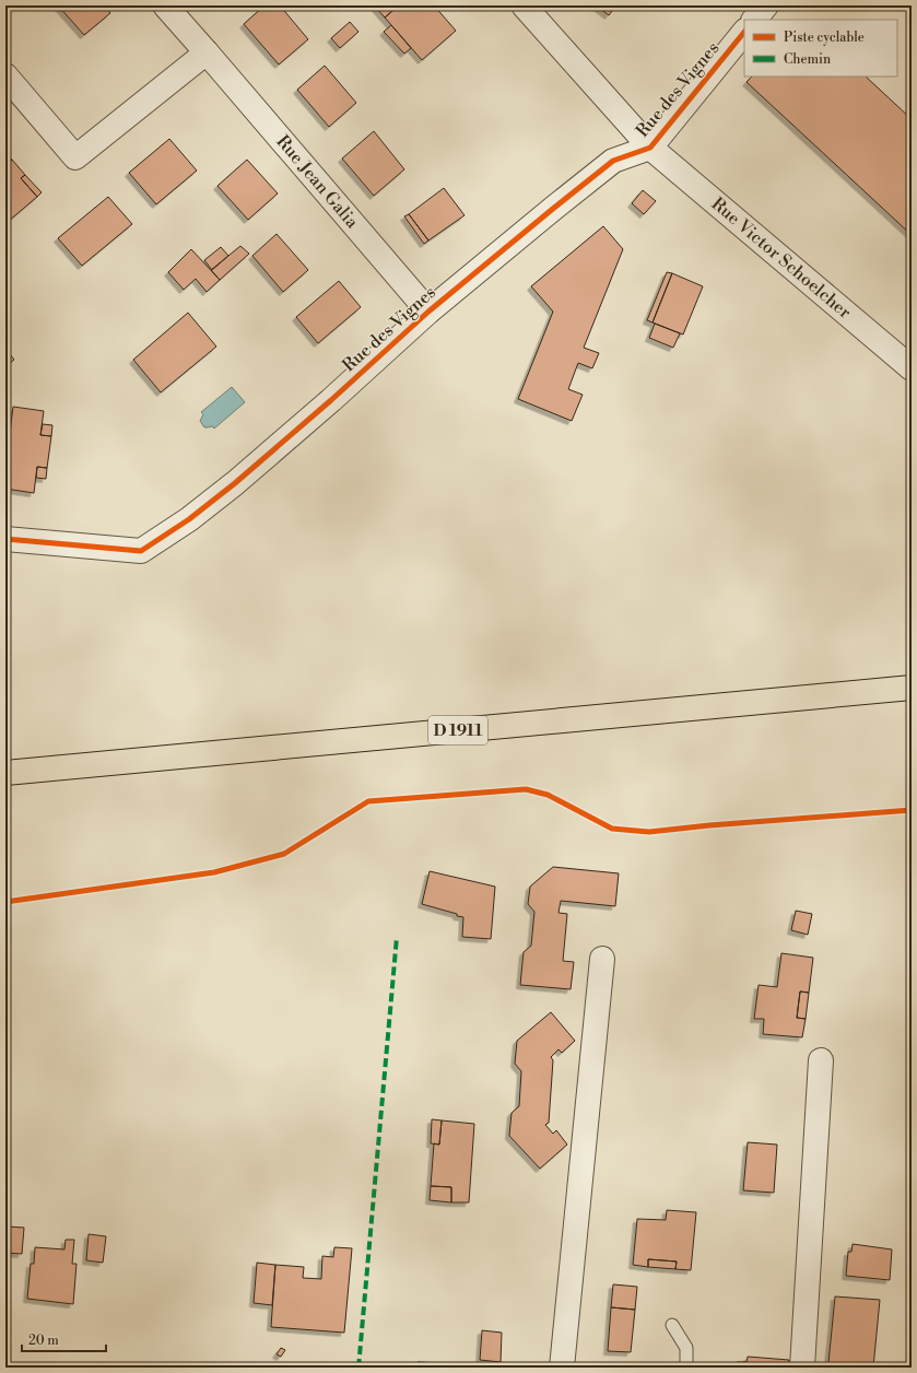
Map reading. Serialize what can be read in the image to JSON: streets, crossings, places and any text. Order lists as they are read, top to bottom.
{
  "streets": {
    "main road": ["D 1911"],
    "street": ["Rue des Vignes", "Rue Jean Galia", "Rue Victor Schoelcher"]
  },
  "crossings": [
    ["Rue des Vignes", "Rue Jean Galia"],
    ["Rue des Vignes", "Rue Victor Schoelcher"]
  ],
  "legend": ["Piste cyclable", "Chemin"],
  "scale_bar": "20 m"
}
